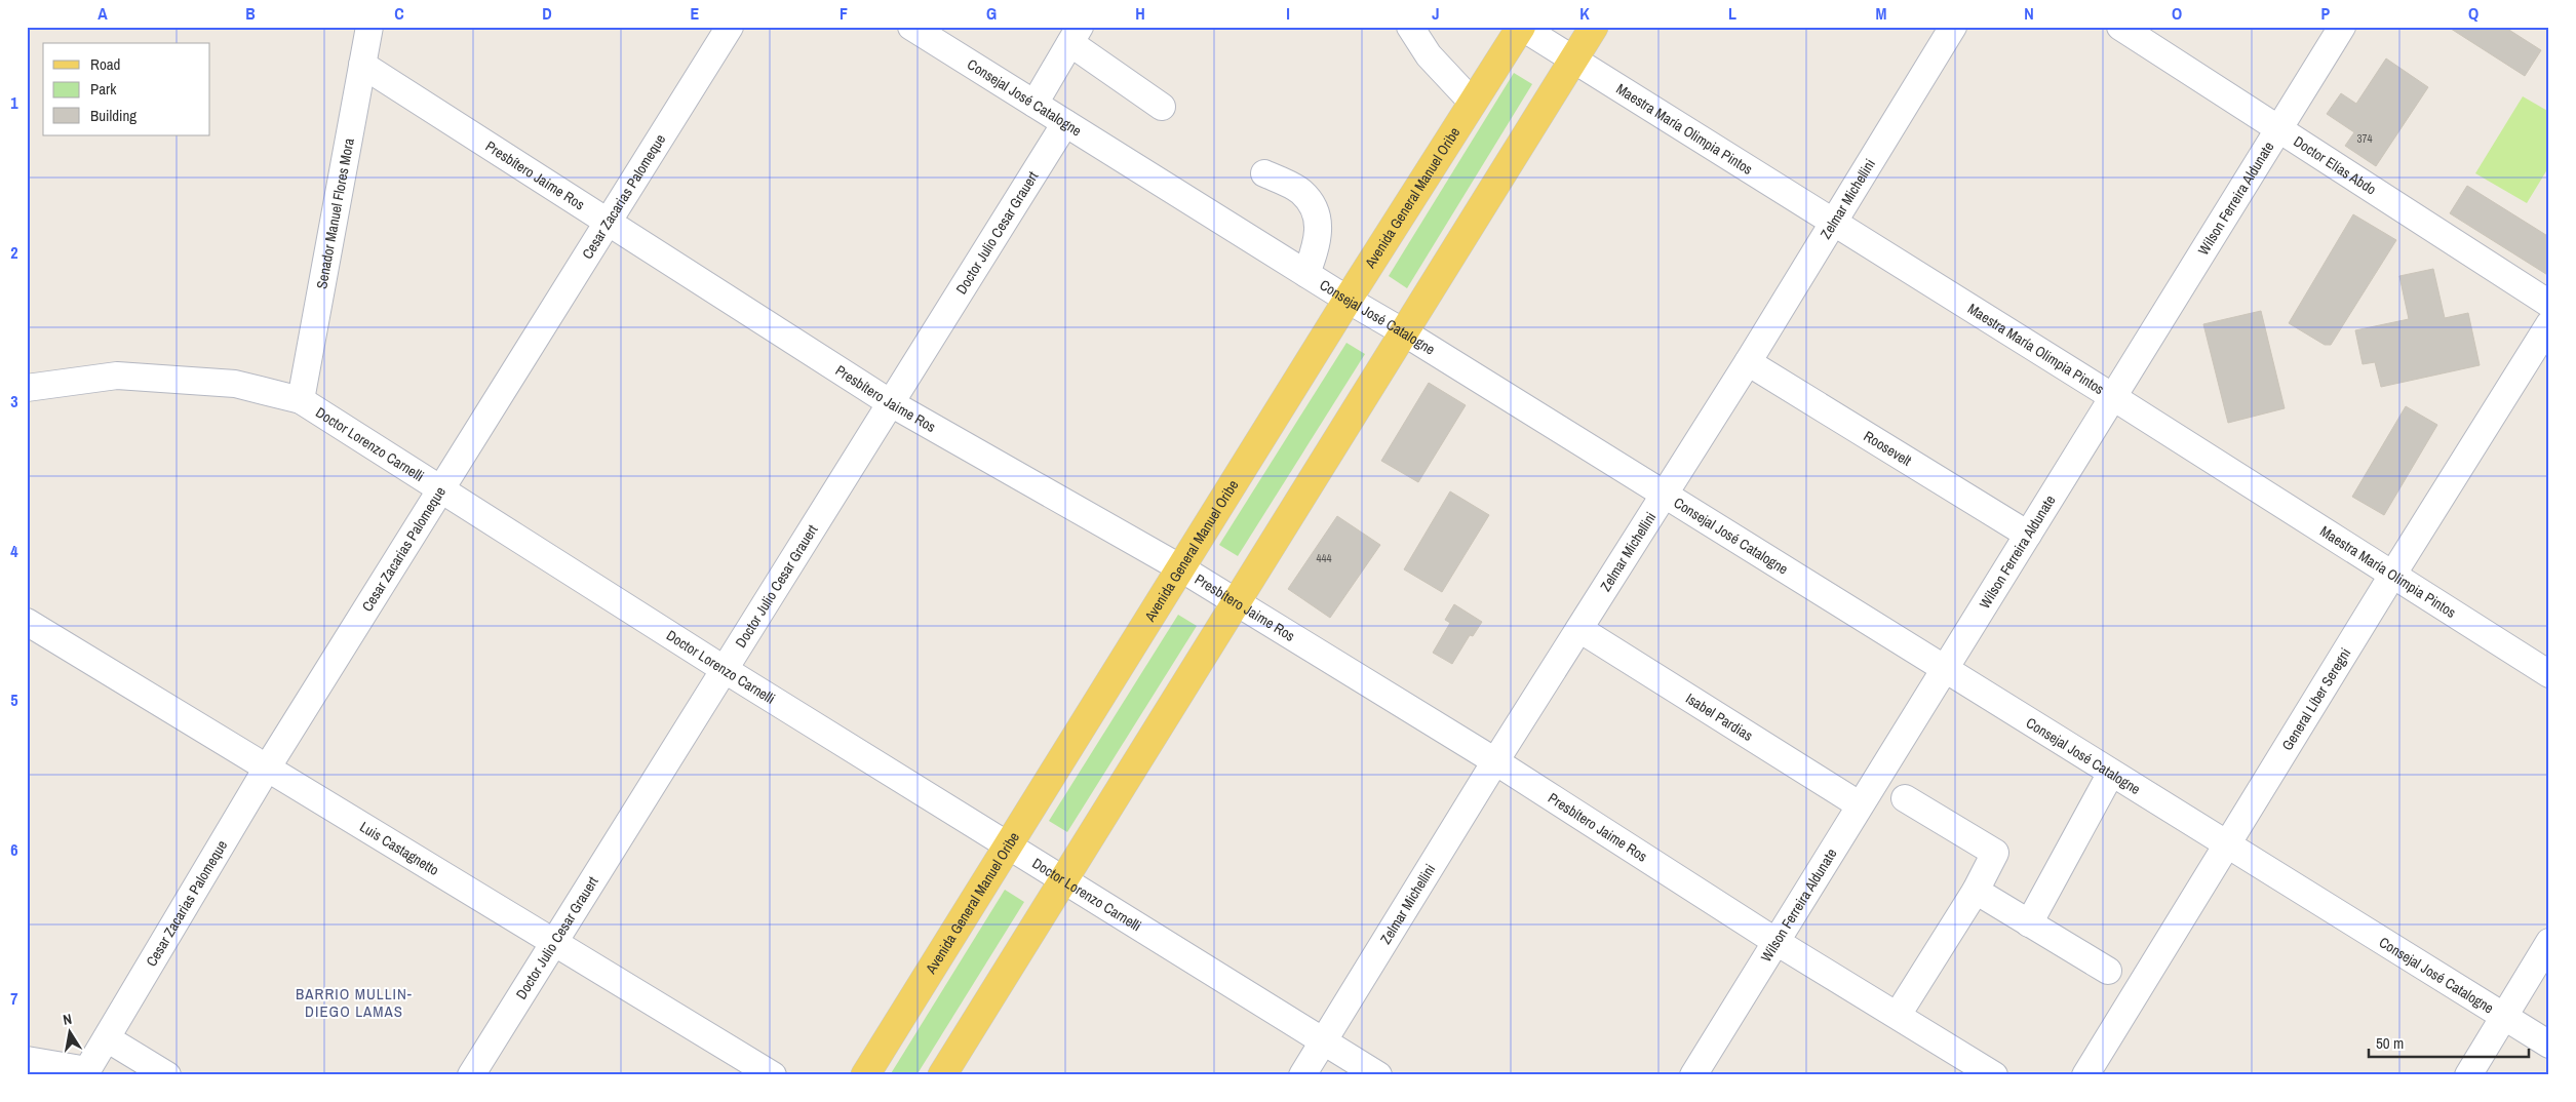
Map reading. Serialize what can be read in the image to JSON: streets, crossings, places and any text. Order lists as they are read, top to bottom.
{
  "streets": {
    "main road": ["Avenida General Manuel Oribe"],
    "street": [
      "Consejal José Catalogne",
      "Maestra María Olimpia Pintos",
      "Doctor Elías Abdo",
      "Presbítero Jaime Ros",
      "Cesar Zacarias Palomeque",
      "Zelmar Michellini",
      "Wilson Ferreira Aldunate",
      "Senador Manuel Flores Mora",
      "Doctor Julio Cesar Grauert",
      "Doctor Lorenzo Carnelli",
      "Roosevelt",
      "General Líber Seregni",
      "Isabel Pardias",
      "Luis Castagnetto"
    ]
  },
  "crossings": [
    ["Consejal José Catalogne", "Avenida General Manuel Oribe"],
    ["Consejal José Catalogne", "Zelmar Michellini"],
    ["Consejal José Catalogne", "Wilson Ferreira Aldunate"],
    ["Consejal José Catalogne", "Doctor Julio Cesar Grauert"],
    ["Consejal José Catalogne", "General Líber Seregni"],
    ["Maestra María Olimpia Pintos", "Avenida General Manuel Oribe"],
    ["Maestra María Olimpia Pintos", "Zelmar Michellini"],
    ["Maestra María Olimpia Pintos", "Wilson Ferreira Aldunate"],
    ["Maestra María Olimpia Pintos", "General Líber Seregni"],
    ["Doctor Elías Abdo", "Wilson Ferreira Aldunate"],
    ["Presbítero Jaime Ros", "Cesar Zacarias Palomeque"],
    ["Presbítero Jaime Ros", "Avenida General Manuel Oribe"],
    ["Presbítero Jaime Ros", "Zelmar Michellini"],
    ["Presbítero Jaime Ros", "Wilson Ferreira Aldunate"],
    ["Presbítero Jaime Ros", "Senador Manuel Flores Mora"],
    ["Presbítero Jaime Ros", "Doctor Julio Cesar Grauert"],
    ["Cesar Zacarias Palomeque", "Doctor Lorenzo Carnelli"],
    ["Cesar Zacarias Palomeque", "Luis Castagnetto"],
    ["Avenida General Manuel Oribe", "Doctor Lorenzo Carnelli"],
    ["Zelmar Michellini", "Doctor Lorenzo Carnelli"],
    ["Zelmar Michellini", "Roosevelt"],
    ["Zelmar Michellini", "Isabel Pardias"],
    ["Wilson Ferreira Aldunate", "Roosevelt"],
    ["Wilson Ferreira Aldunate", "Isabel Pardias"],
    ["Senador Manuel Flores Mora", "Doctor Lorenzo Carnelli"],
    ["Doctor Julio Cesar Grauert", "Doctor Lorenzo Carnelli"],
    ["Doctor Julio Cesar Grauert", "Luis Castagnetto"]
  ],
  "districts": ["BARRIO MULLIN- DIEGO LAMAS"],
  "house_numbers": ["374", "444"],
  "legend": ["Road", "Park", "Building"],
  "scale_bar": "50 m",
  "north": "top",
  "grid": {
    "columns": [
      "A",
      "B",
      "C",
      "D",
      "E",
      "F",
      "G",
      "H",
      "I",
      "J",
      "K",
      "L",
      "M",
      "N",
      "O",
      "P",
      "Q"
    ],
    "rows": [
      "1",
      "2",
      "3",
      "4",
      "5",
      "6",
      "7"
    ]
  }
}
